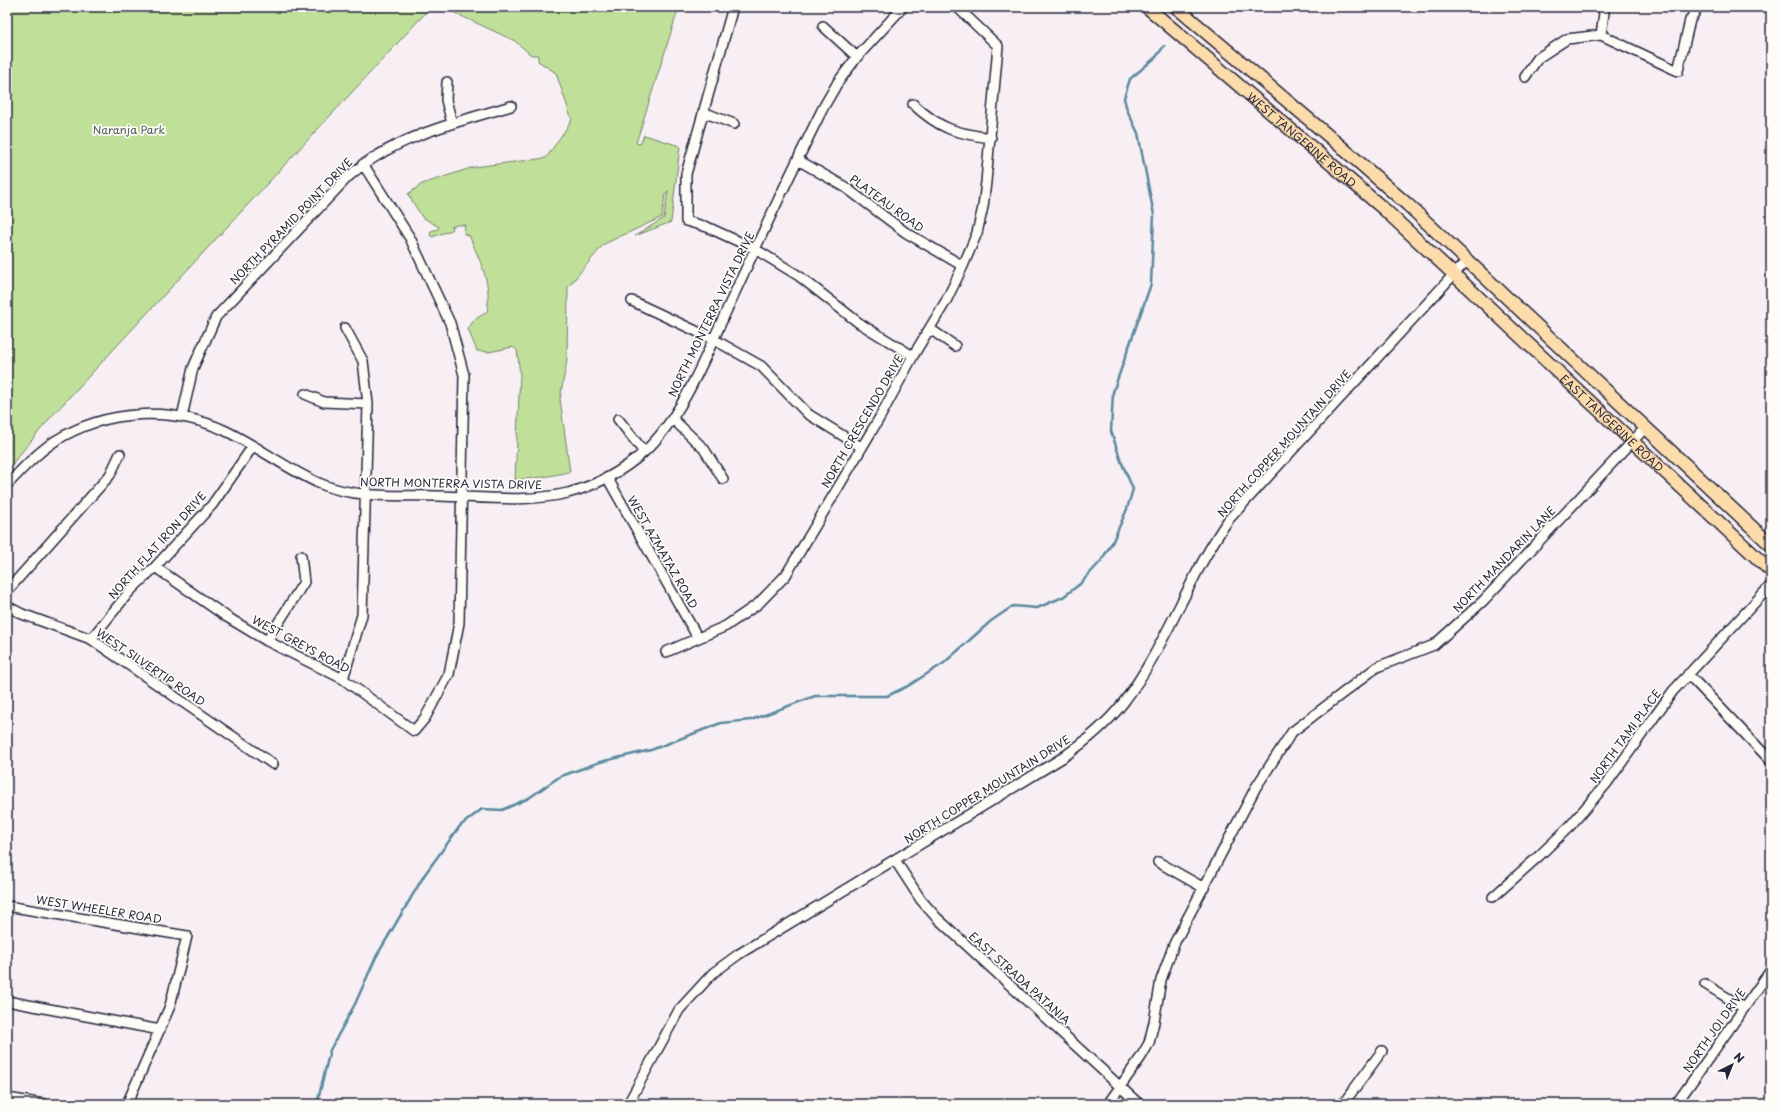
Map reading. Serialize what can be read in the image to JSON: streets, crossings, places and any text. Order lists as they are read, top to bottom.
{
  "streets": {
    "main road": ["WEST TANGERINE ROAD", "EAST TANGERINE ROAD"],
    "street": [
      "PLATEAU ROAD",
      "NORTH PYRAMID POINT DRIVE",
      "NORTH MONTERRA VISTA DRIVE",
      "NORTH CRESCENDO DRIVE",
      "NORTH COPPER MOUNTAIN DRIVE",
      "NORTH FLAT IRON DRIVE",
      "WEST AZMATAZ ROAD",
      "NORTH MANDARIN LANE",
      "WEST GREYS ROAD",
      "WEST SILVERTIP ROAD",
      "NORTH TAMI PLACE",
      "WEST WHEELER ROAD",
      "EAST STRADA PATANIA",
      "NORTH JOI DRIVE"
    ]
  },
  "crossings": [
    ["WEST TANGERINE ROAD", "EAST TANGERINE ROAD"],
    ["WEST TANGERINE ROAD", "NORTH COPPER MOUNTAIN DRIVE"],
    ["PLATEAU ROAD", "NORTH MONTERRA VISTA DRIVE"],
    ["PLATEAU ROAD", "NORTH CRESCENDO DRIVE"],
    ["NORTH PYRAMID POINT DRIVE", "NORTH MONTERRA VISTA DRIVE"],
    ["NORTH MONTERRA VISTA DRIVE", "NORTH FLAT IRON DRIVE"],
    ["NORTH MONTERRA VISTA DRIVE", "WEST AZMATAZ ROAD"],
    ["NORTH MONTERRA VISTA DRIVE", "WEST GREYS ROAD"],
    ["NORTH CRESCENDO DRIVE", "WEST AZMATAZ ROAD"],
    ["EAST TANGERINE ROAD", "NORTH COPPER MOUNTAIN DRIVE"],
    ["EAST TANGERINE ROAD", "NORTH MANDARIN LANE"],
    ["NORTH COPPER MOUNTAIN DRIVE", "EAST STRADA PATANIA"],
    ["NORTH FLAT IRON DRIVE", "WEST GREYS ROAD"],
    ["NORTH FLAT IRON DRIVE", "WEST SILVERTIP ROAD"],
    ["NORTH MANDARIN LANE", "EAST STRADA PATANIA"]
  ],
  "parks": ["Naranja Park"],
  "north": "top right"
}
